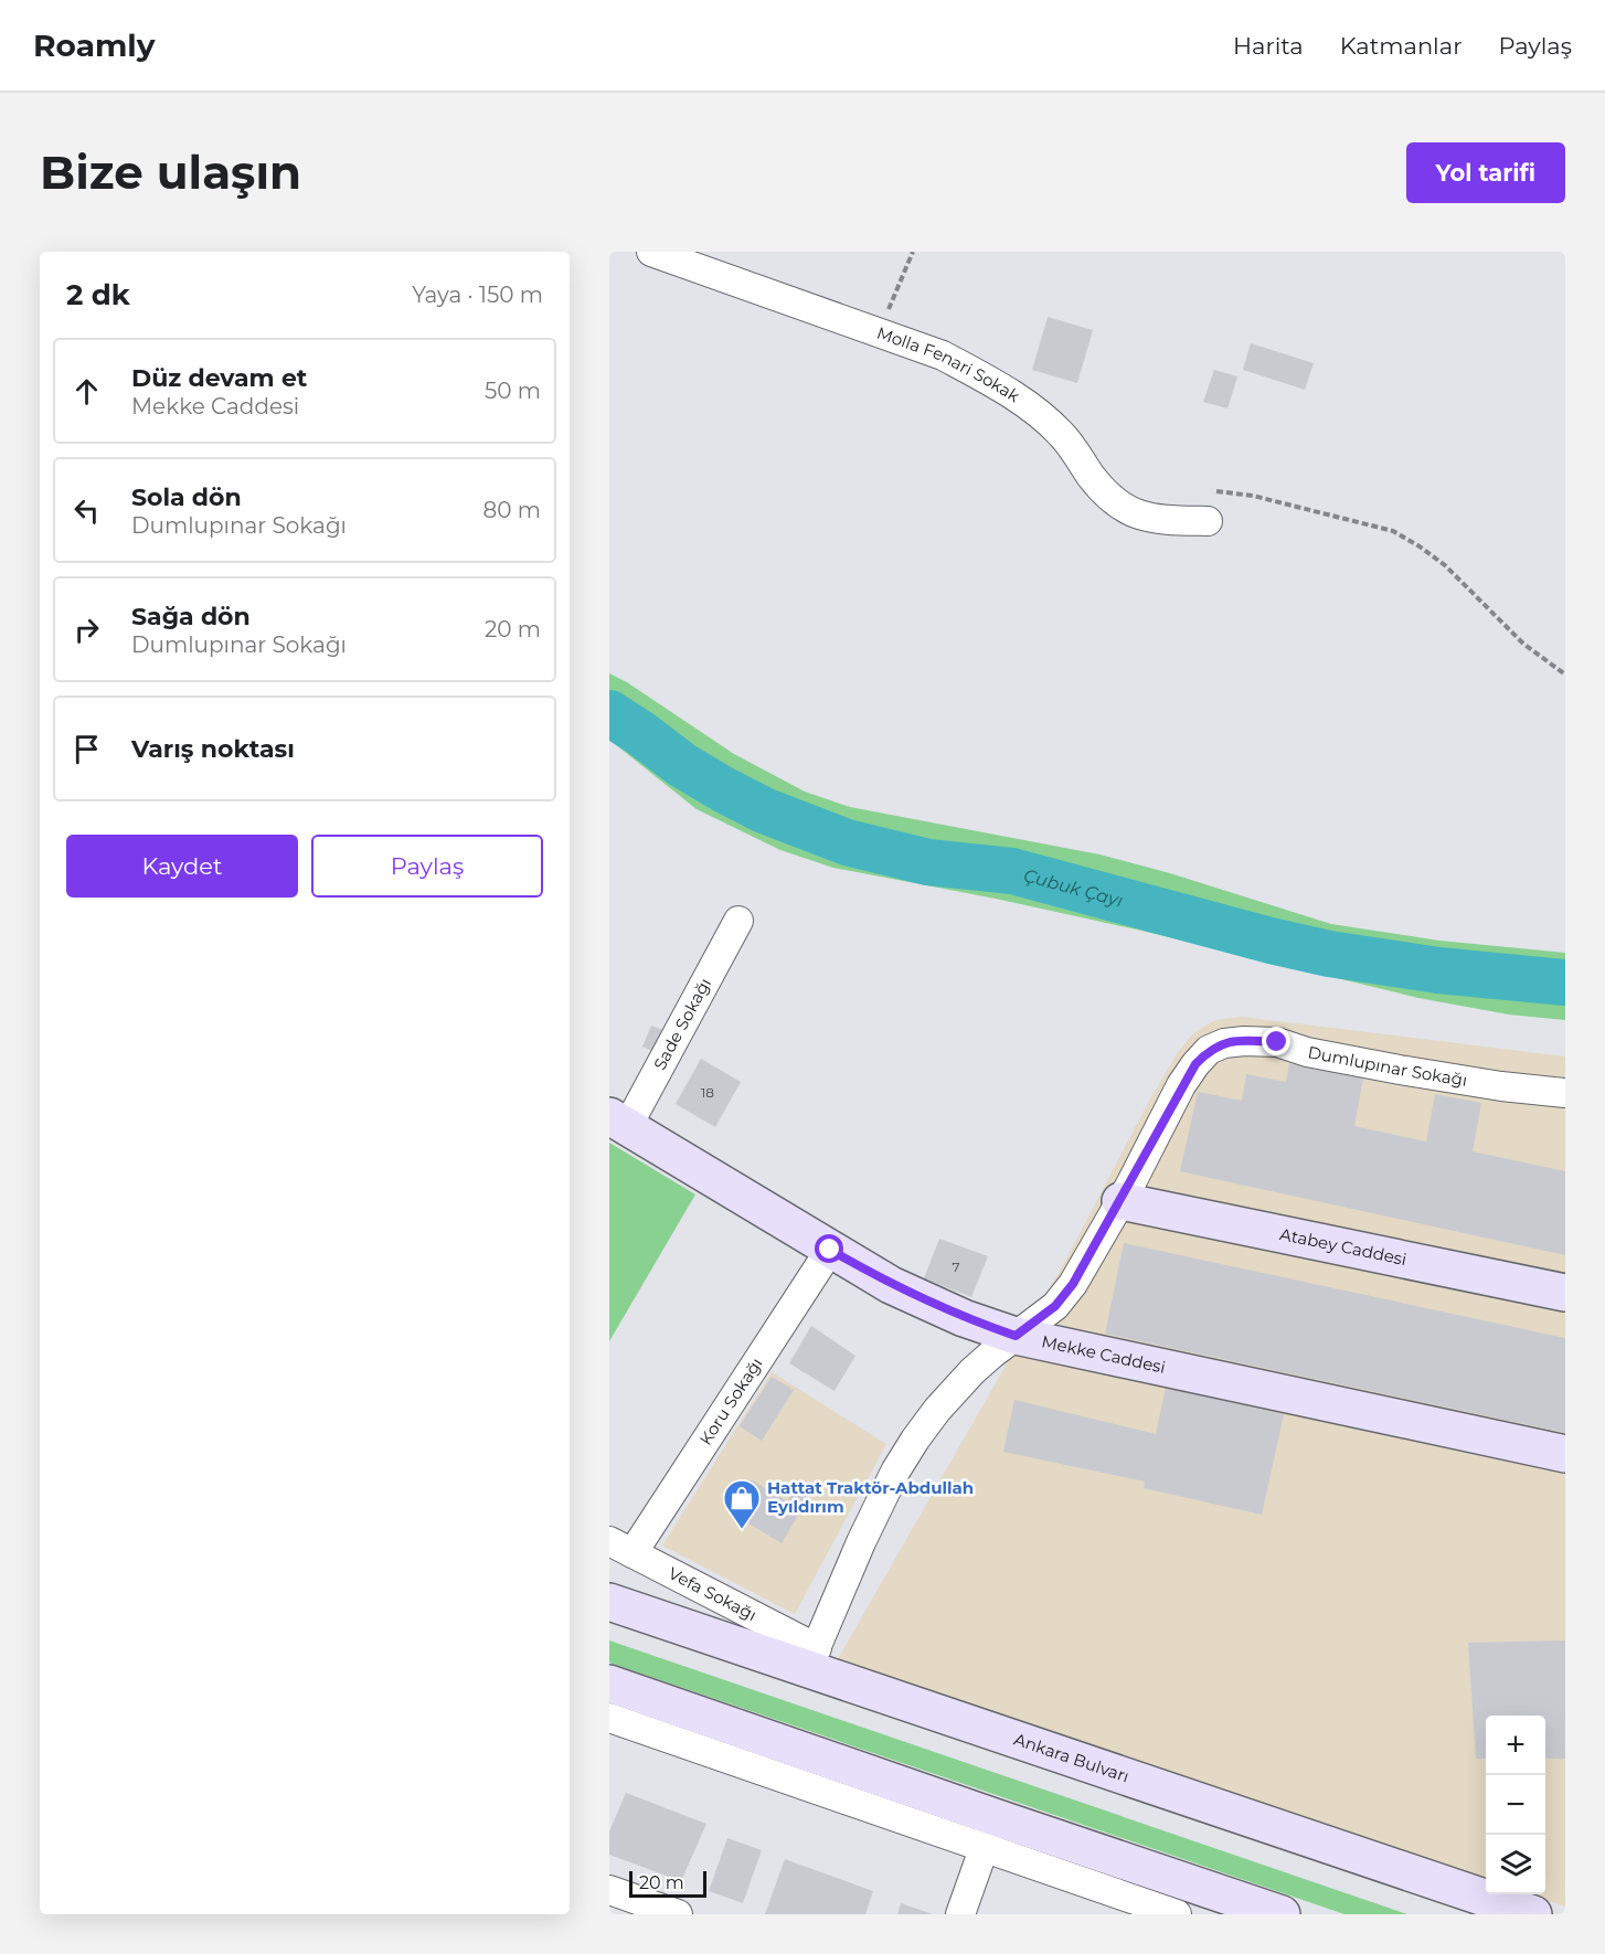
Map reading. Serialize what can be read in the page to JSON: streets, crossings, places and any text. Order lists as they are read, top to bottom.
{
  "streets": {
    "main road": ["Atabey Caddesi", "Mekke Caddesi", "Ankara Bulvarı"],
    "street": [
      "Molla Fenari Sokak",
      "Sade Sokağı",
      "Dumlupınar Sokağı",
      "Koru Sokağı",
      "Vefa Sokağı"
    ]
  },
  "crossings": [
    ["Sade Sokağı", "Mekke Caddesi"],
    ["Dumlupınar Sokağı", "Atabey Caddesi"],
    ["Dumlupınar Sokağı", "Mekke Caddesi"],
    ["Dumlupınar Sokağı", "Vefa Sokağı"],
    ["Dumlupınar Sokağı", "Ankara Bulvarı"],
    ["Mekke Caddesi", "Koru Sokağı"],
    ["Koru Sokağı", "Vefa Sokağı"],
    ["Vefa Sokağı", "Ankara Bulvarı"]
  ],
  "water": ["Çubuk Çayı"],
  "places": {
    "shop": ["Hattat Traktör-Abdullah Eyıldırım"]
  },
  "house_numbers": ["18", "7"],
  "scale_bar": "20 m",
  "page": {
    "header": "Roamly",
    "nav": ["Harita", "Katmanlar", "Paylaş"],
    "buttons": [
      "Yol tarifi",
      ["Kaydet", "Paylaş"]
    ],
    "title": "Bize ulaşın",
    "heading": ["2 dk", "Yaya · 150 m"],
    "list": [
      ["Düz devam et", "Mekke Caddesi", "50 m"],
      ["Sola dön", "Dumlupınar Sokağı", "80 m"],
      ["Sağa dön", "Dumlupınar Sokağı", "20 m"],
      "Varış noktası"
    ],
    "map_buttons": ["+", "−"],
    "scale": "20 m"
  }
}
